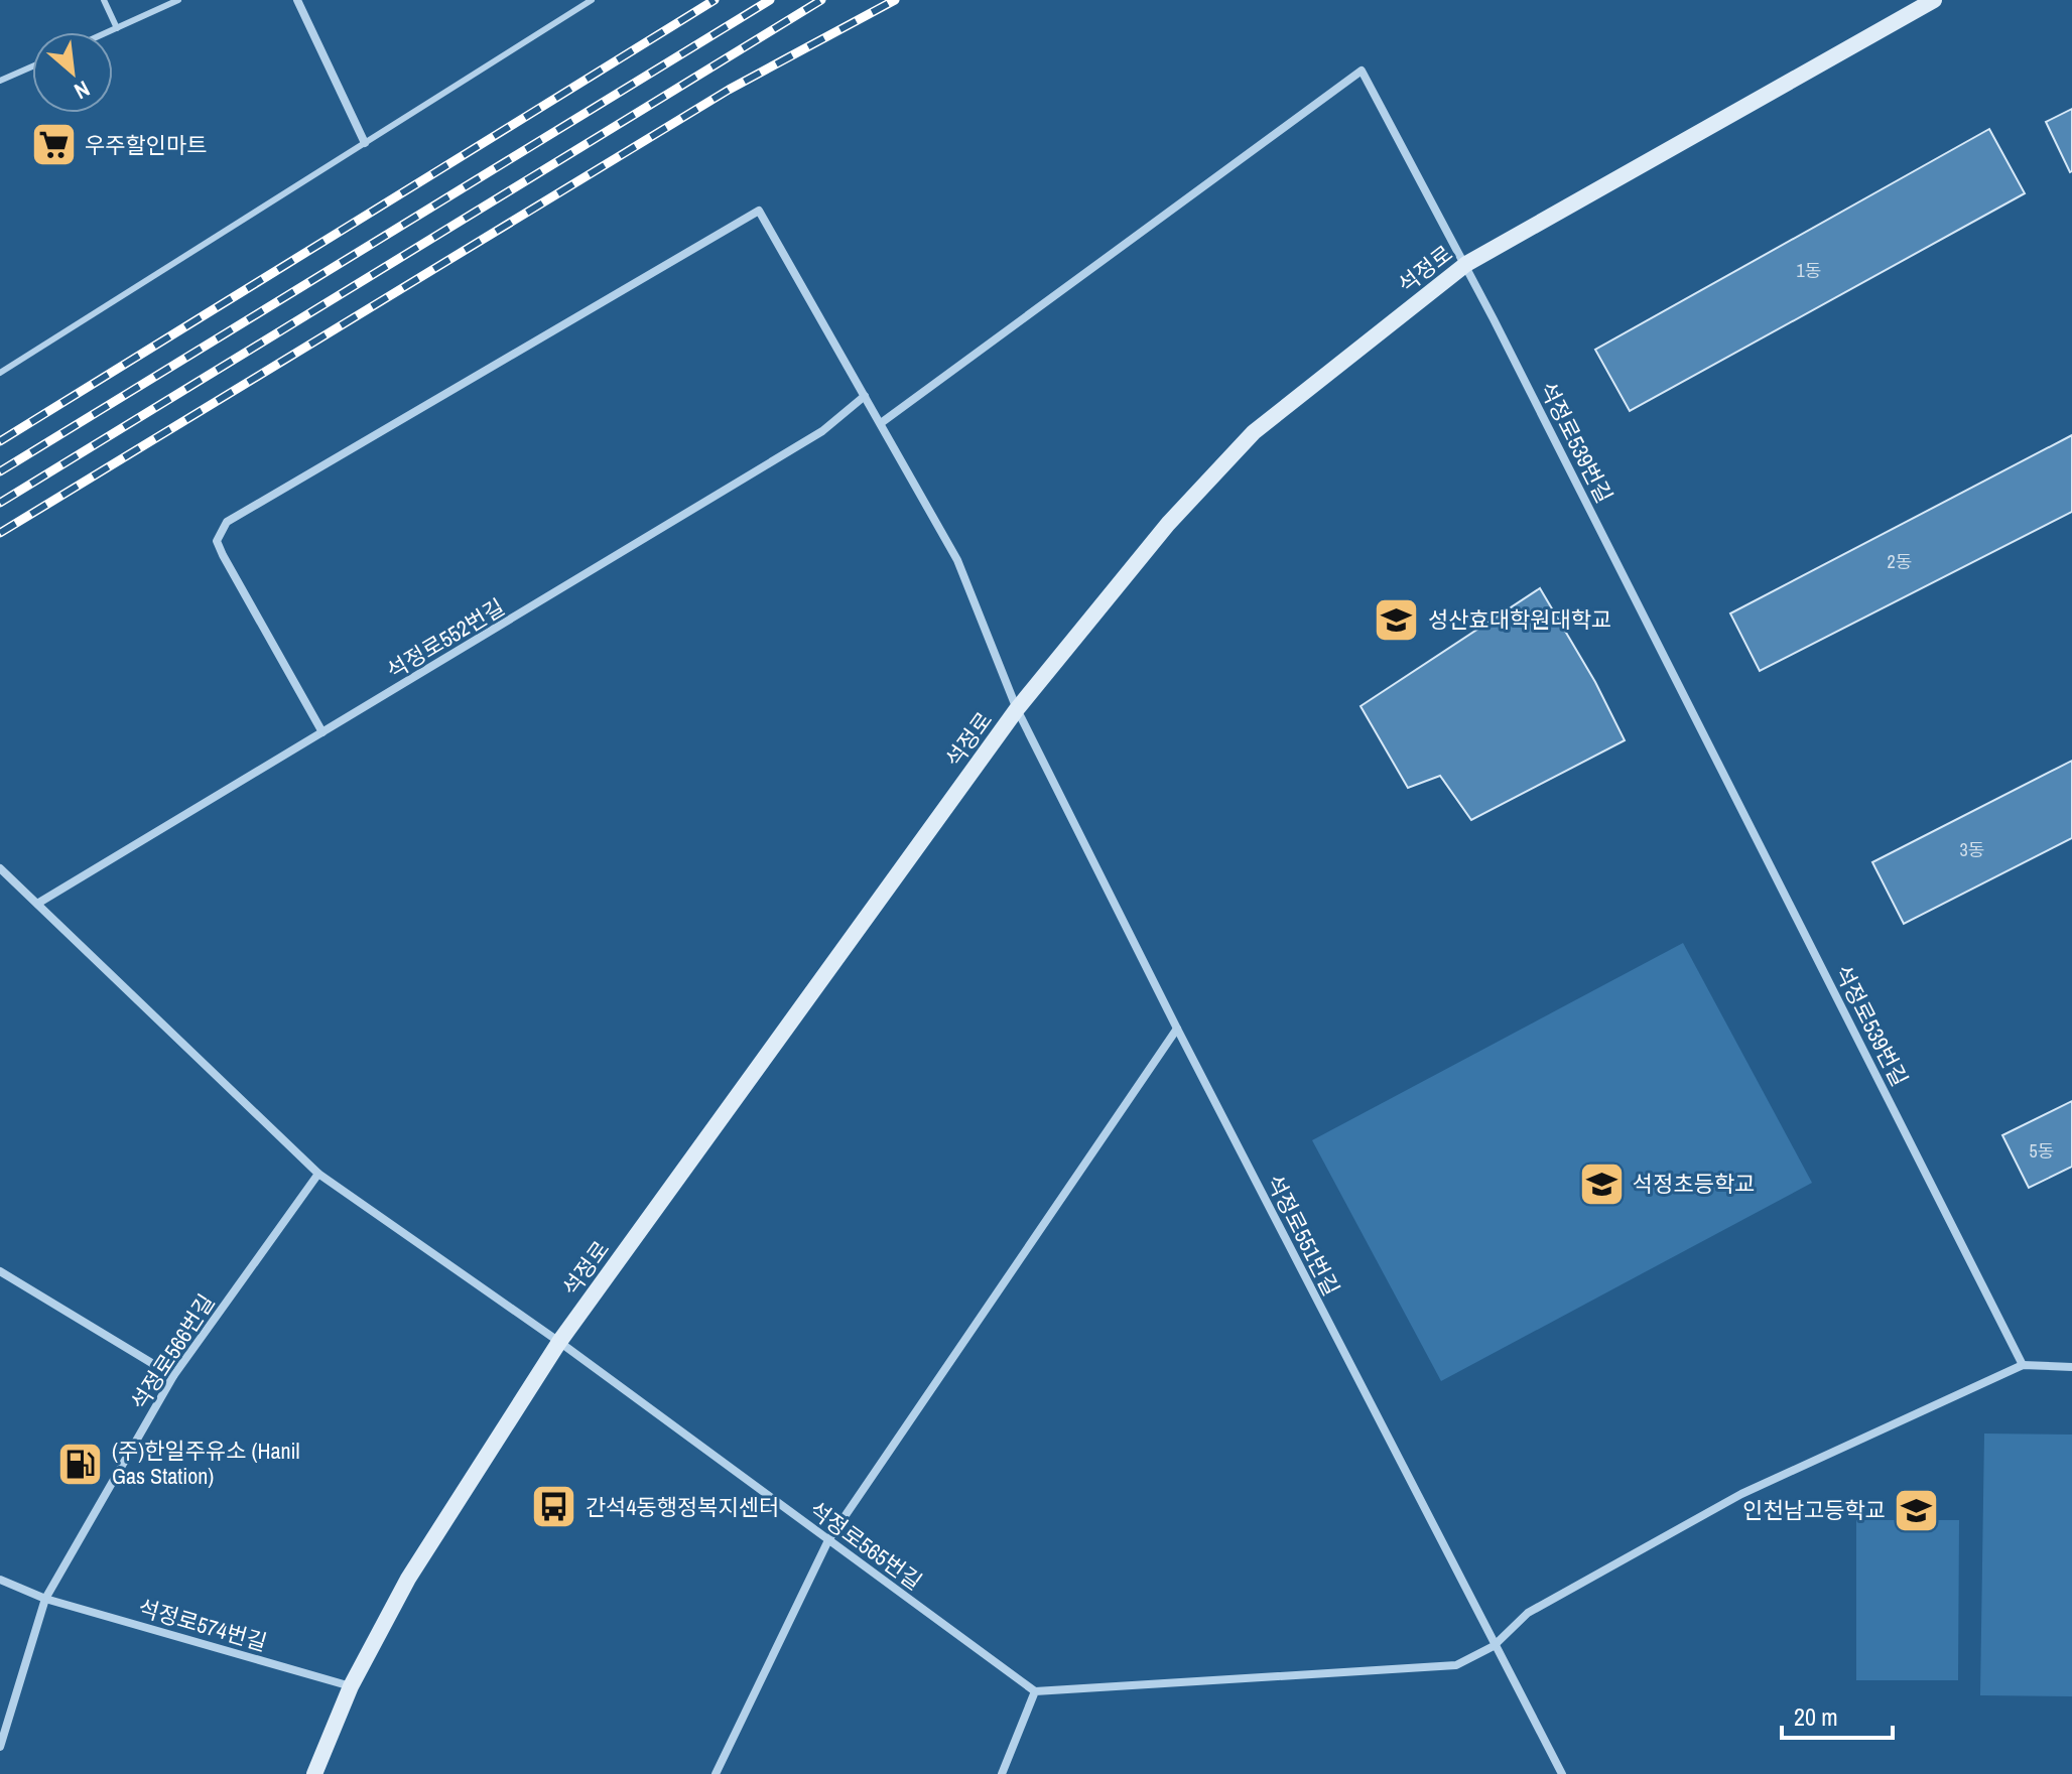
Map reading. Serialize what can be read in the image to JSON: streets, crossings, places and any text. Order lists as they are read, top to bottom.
{
  "streets": {
    "main road": ["석정로"],
    "street": [
      "석정로539번길",
      "석정로552번길",
      "석정로551번길",
      "석정로566번길",
      "석정로565번길",
      "석정로574번길"
    ]
  },
  "crossings": [
    ["석정로", "석정로539번길"],
    ["석정로", "석정로551번길"],
    ["석정로", "석정로565번길"],
    ["석정로", "석정로574번길"],
    ["석정로566번길", "석정로574번길"]
  ],
  "places": {
    "supermarket": ["우주할인마트"],
    "school or university": ["성산효대학원대학교", "석정초등학교", "인천남고등학교"],
    "fuel station": ["(주)한일주유소 (Hanil Gas Station)"],
    "bus stop": ["간석4동행정복지센터"]
  },
  "house_numbers": [
    "1동",
    "2동",
    "3동",
    "5동"
  ],
  "scale_bar": "20 m",
  "north": "bottom right"
}
